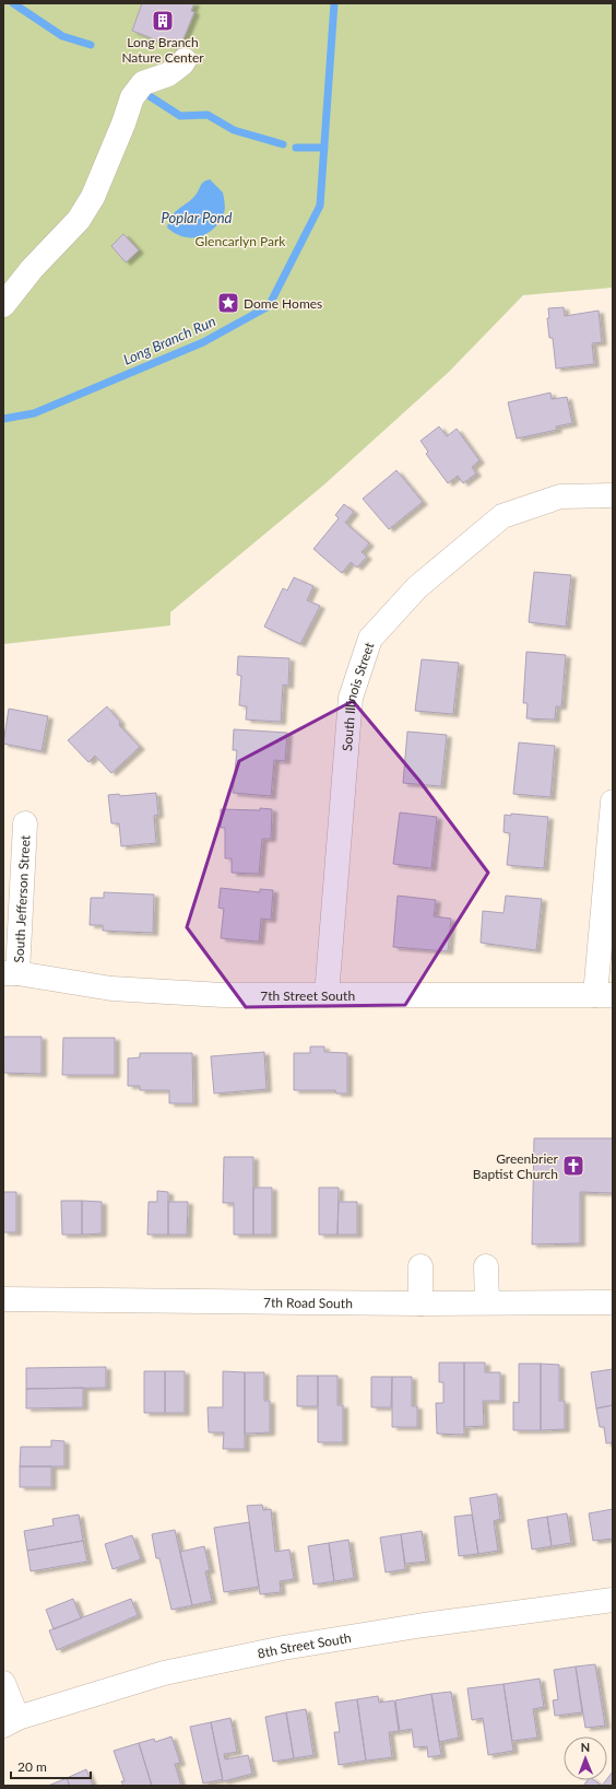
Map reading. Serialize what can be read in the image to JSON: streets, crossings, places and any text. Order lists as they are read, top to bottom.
{
  "streets": {
    "street": [
      "South Illinois Street",
      "South Jefferson Street",
      "7th Street South",
      "7th Road South",
      "8th Street South"
    ]
  },
  "crossings": [
    ["South Illinois Street", "7th Street South"],
    ["South Jefferson Street", "7th Street South"]
  ],
  "water": ["Poplar Pond", "Long Branch Run"],
  "parks": ["Glencarlyn Park"],
  "places": {
    "building": ["Long Branch Nature Center"],
    "place": ["Dome Homes"],
    "church": ["Greenbrier Baptist Church"]
  },
  "scale_bar": "20 m",
  "north": "top"
}
